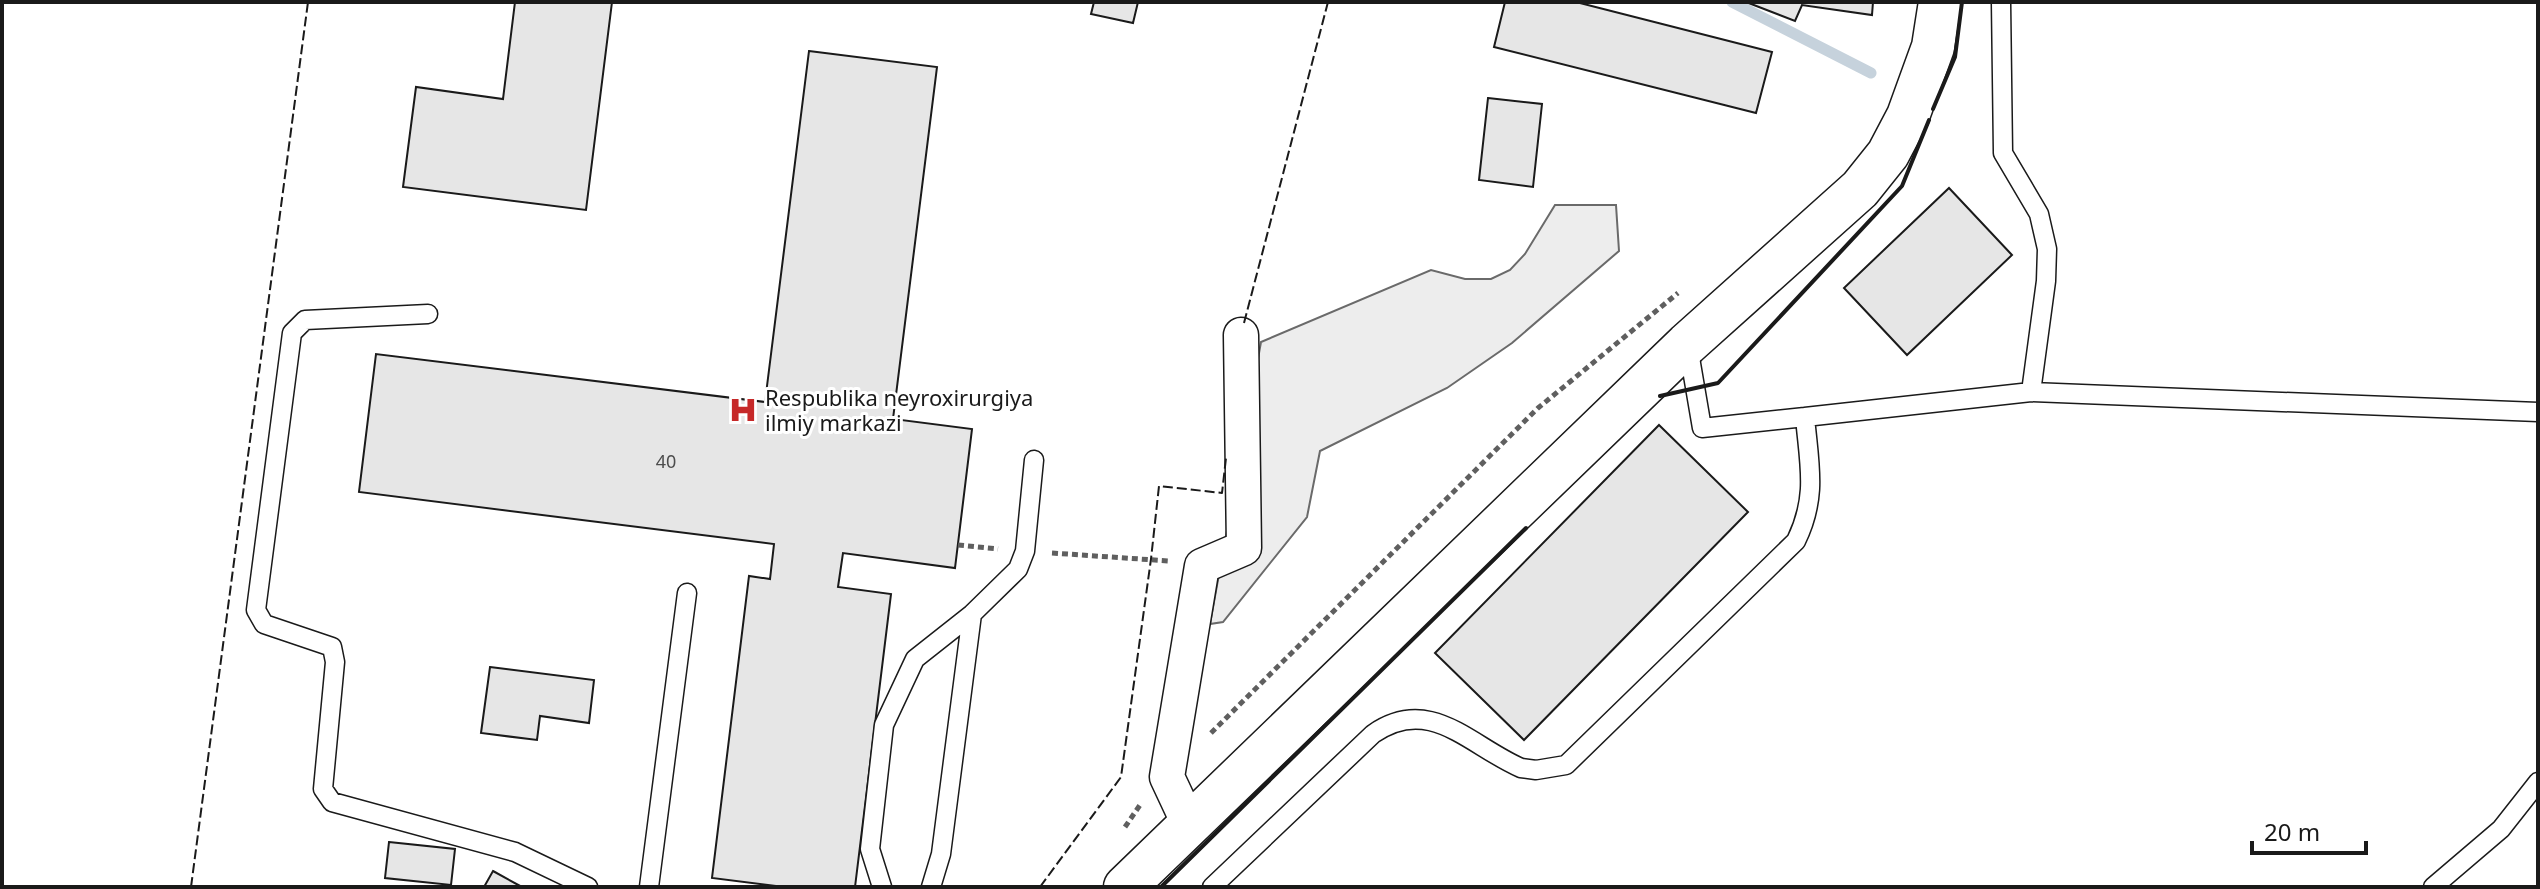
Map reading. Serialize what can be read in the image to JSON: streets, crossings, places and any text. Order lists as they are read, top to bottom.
{
  "places": {
    "hospital": ["Respublika neyroxirurgiya ilmiy markazi"]
  },
  "house_numbers": ["40"],
  "scale_bar": "20 m"
}
